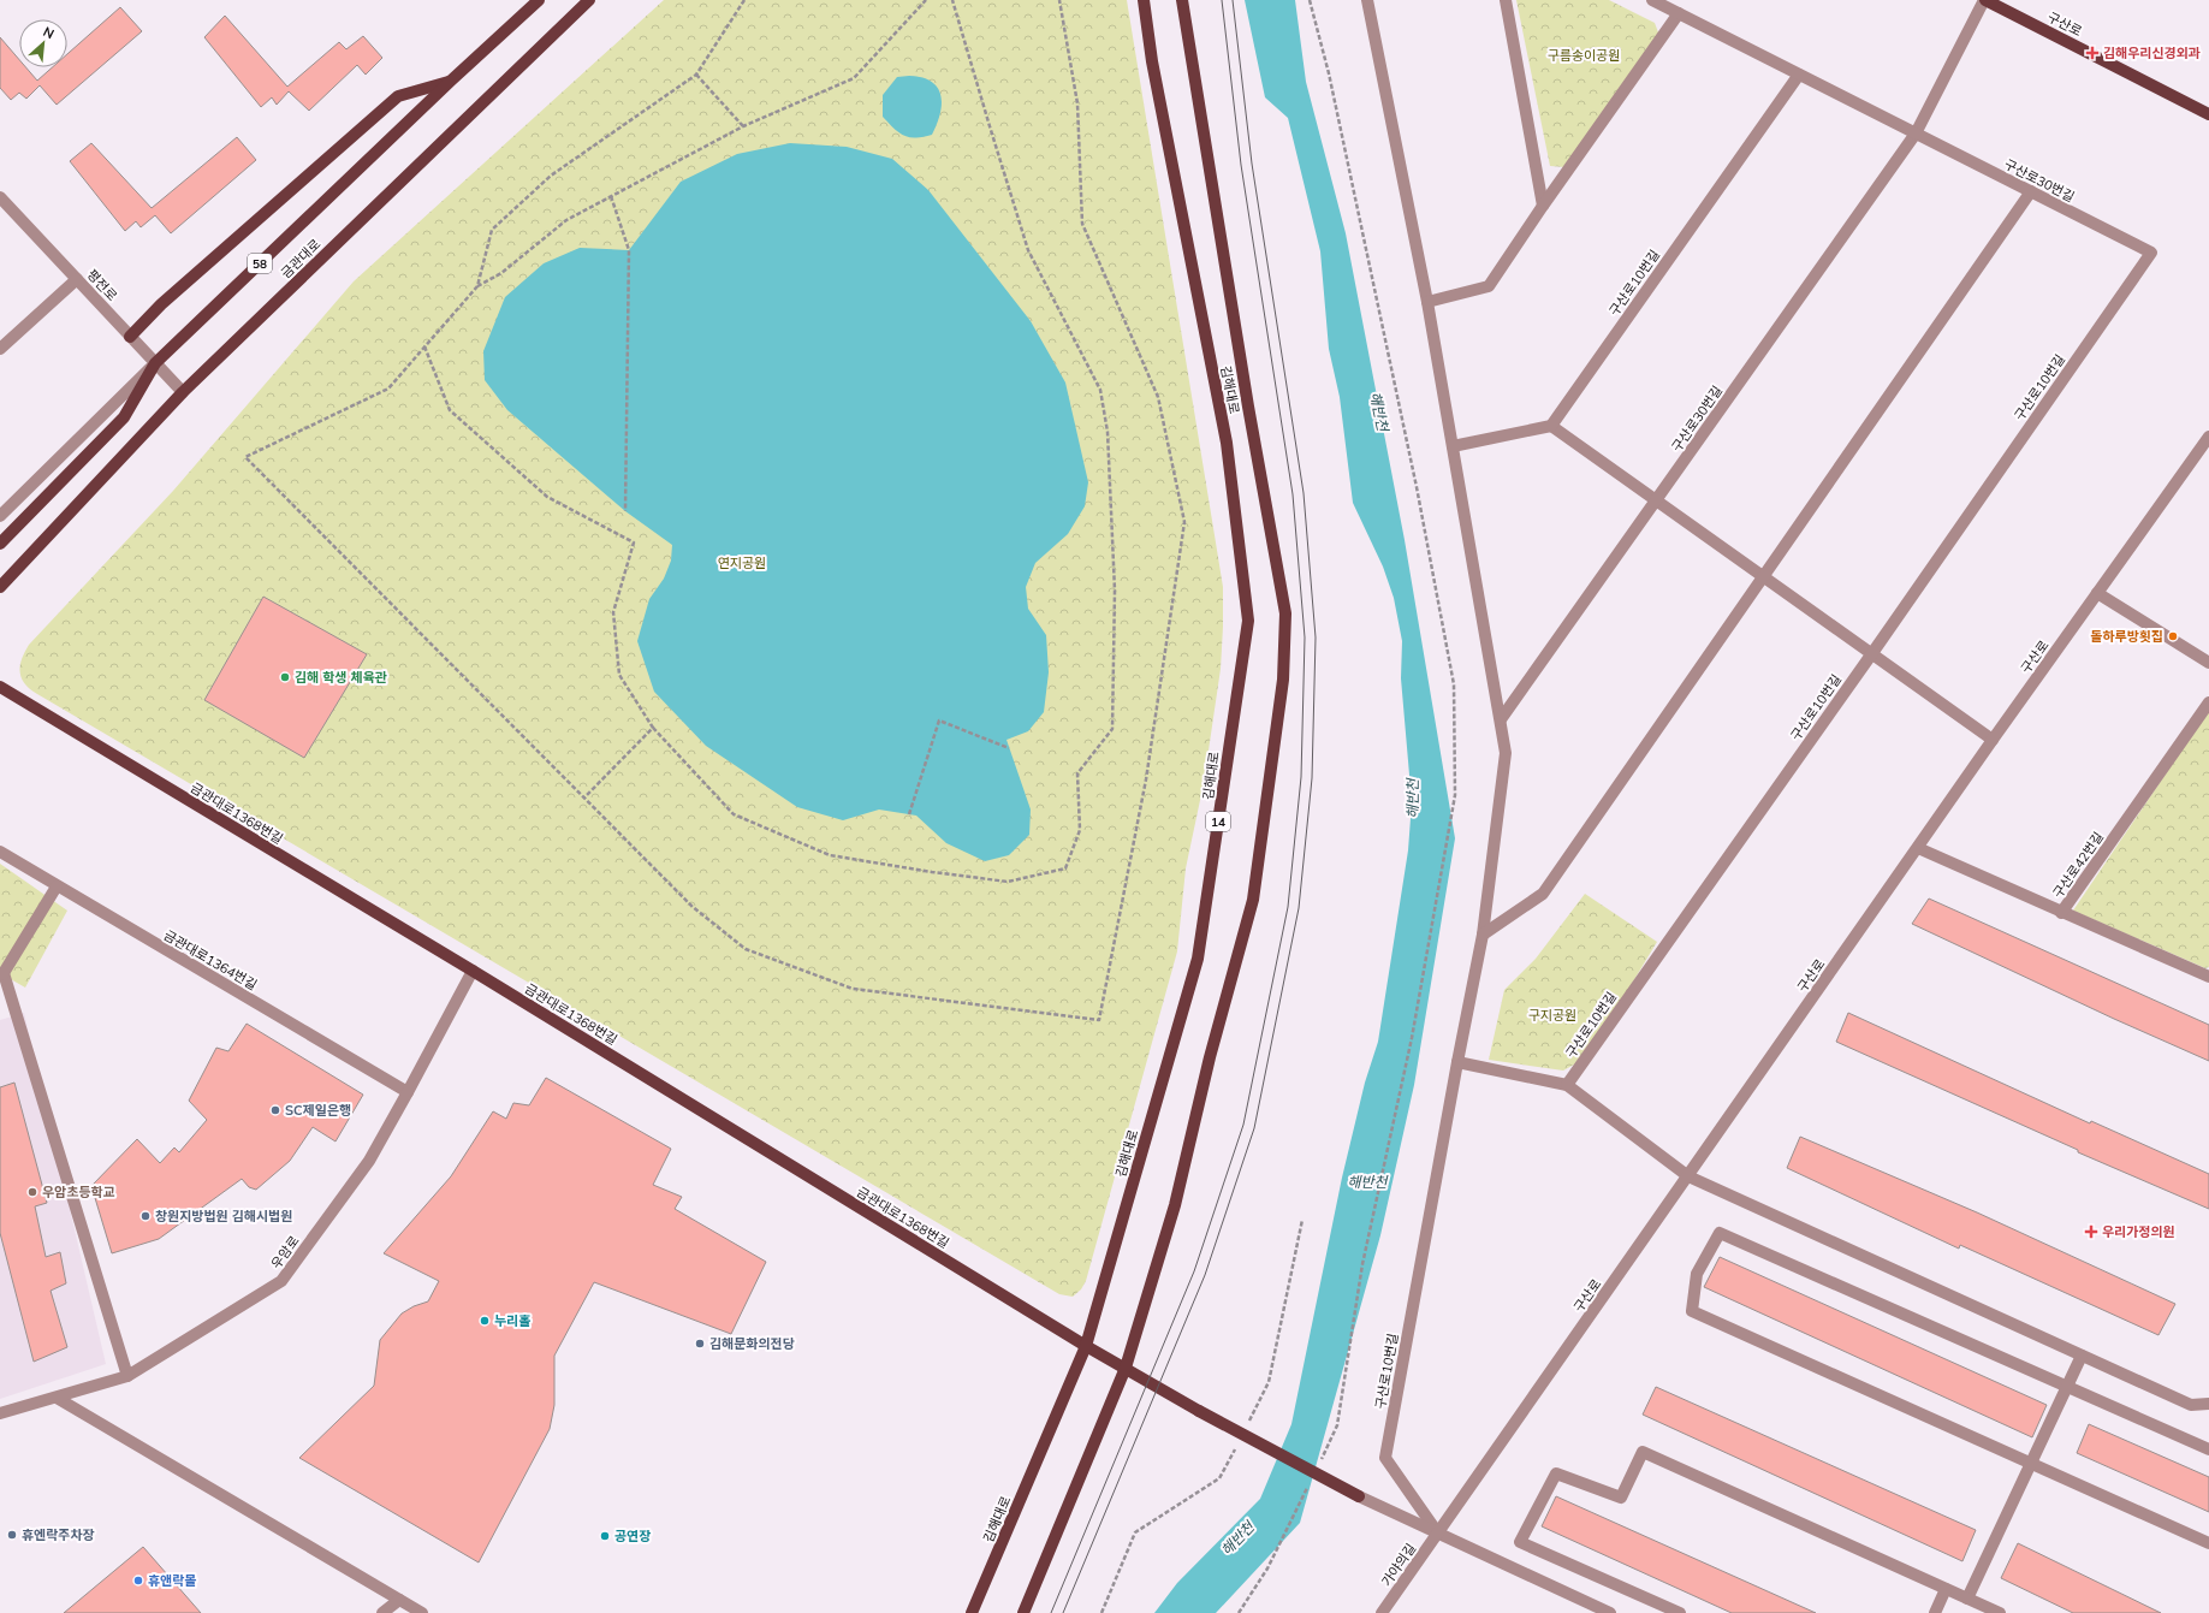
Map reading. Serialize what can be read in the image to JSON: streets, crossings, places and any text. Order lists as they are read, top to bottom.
{
  "streets": {
    "main road": [
      "구산로",
      "금관대로",
      "58",
      "김해대로",
      "금관대로1368번길",
      "14"
    ],
    "street": [
      "구산로30번길",
      "구산로10번길",
      "평전로",
      "구산로42번길",
      "금관대로1364번길",
      "우암로",
      "가야의길"
    ]
  },
  "crossings": [
    ["구산로", "구산로30번길"],
    ["구산로", "구산로10번길"],
    ["구산로", "구산로42번길"],
    ["구산로", "가야의길"],
    ["구산로30번길", "구산로10번길"],
    ["금관대로", "평전로"],
    ["구산로10번길", "가야의길"],
    ["김해대로", "금관대로1368번길"],
    ["금관대로1368번길", "우암로"],
    ["금관대로1364번길", "우암로"]
  ],
  "water": ["해반천"],
  "parks": ["구름송이공원", "연지공원", "구지공원"],
  "places": {
    "health": ["김해우리신경외과", "우리가정의원"],
    "other": [
      "돌하루방횟집",
      "김해 학생 체육관",
      "SC제일은행",
      "우암초등학교",
      "창원지방법원 김해시법원",
      "누리홀",
      "김해문화의전당",
      "휴엔락주차장",
      "공연장",
      "휴앤락몰"
    ]
  },
  "north": "top right"
}
